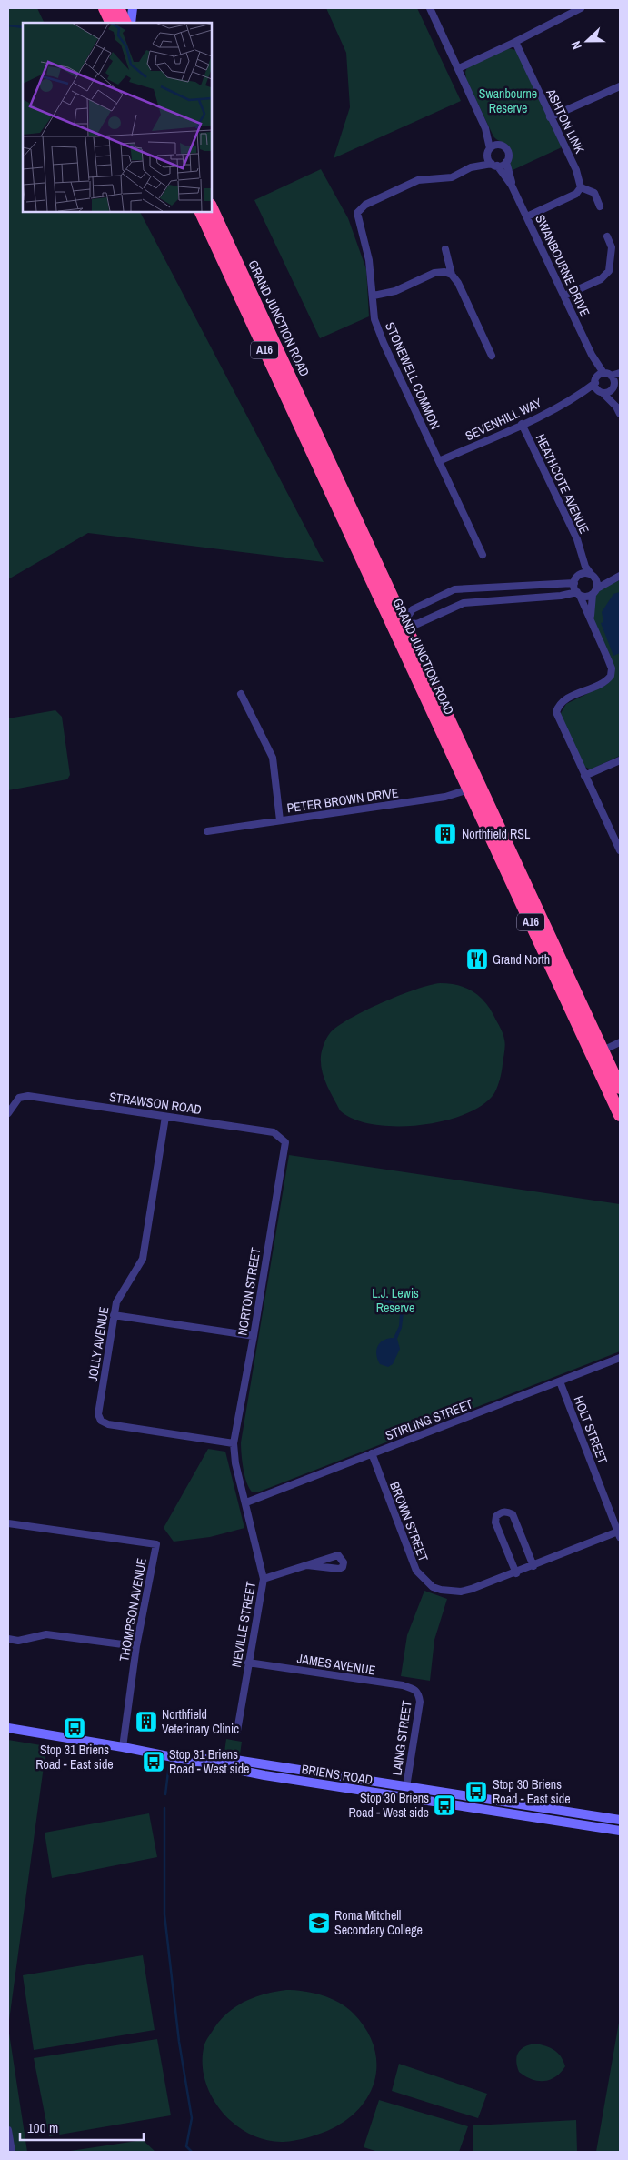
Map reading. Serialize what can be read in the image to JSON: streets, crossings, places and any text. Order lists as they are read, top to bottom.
{
  "streets": {
    "highway": ["GRAND JUNCTION ROAD", "A16"],
    "main road": ["BRIENS ROAD"],
    "street": [
      "ASHTON LINK",
      "SWANBOURNE DRIVE",
      "STONEWELL COMMON",
      "SEVENHILL WAY",
      "HEATHCOTE AVENUE",
      "PETER BROWN DRIVE",
      "STRAWSON ROAD",
      "NORTON STREET",
      "JOLLY AVENUE",
      "STIRLING STREET",
      "HOLT STREET",
      "BROWN STREET",
      "THOMPSON AVENUE",
      "NEVILLE STREET",
      "JAMES AVENUE",
      "LAING STREET"
    ]
  },
  "crossings": [
    ["SWANBOURNE DRIVE", "STONEWELL COMMON"],
    ["SWANBOURNE DRIVE", "SEVENHILL WAY"],
    ["GRAND JUNCTION ROAD", "PETER BROWN DRIVE"],
    ["STONEWELL COMMON", "SEVENHILL WAY"],
    ["SEVENHILL WAY", "HEATHCOTE AVENUE"],
    ["STRAWSON ROAD", "NORTON STREET"],
    ["STRAWSON ROAD", "JOLLY AVENUE"],
    ["NORTON STREET", "JOLLY AVENUE"],
    ["NORTON STREET", "NEVILLE STREET"],
    ["JOLLY AVENUE", "NEVILLE STREET"],
    ["STIRLING STREET", "HOLT STREET"],
    ["STIRLING STREET", "BROWN STREET"],
    ["STIRLING STREET", "NEVILLE STREET"],
    ["HOLT STREET", "BROWN STREET"],
    ["THOMPSON AVENUE", "BRIENS ROAD"],
    ["NEVILLE STREET", "JAMES AVENUE"],
    ["JAMES AVENUE", "LAING STREET"],
    ["LAING STREET", "BRIENS ROAD"]
  ],
  "parks": ["Swanbourne Reserve", "L.J. Lewis Reserve"],
  "places": {
    "building": ["Northfield RSL", "Northfield Veterinary Clinic"],
    "restaurant": ["Grand North"],
    "bus stop": [
      "Stop 31 Briens Road - East side",
      "Stop 31 Briens Road - West side",
      "Stop 30 Briens Road - East side",
      "Stop 30 Briens Road - West side"
    ],
    "school or university": ["Roma Mitchell Secondary College"]
  },
  "scale_bar": "100 m",
  "north": "left"
}
